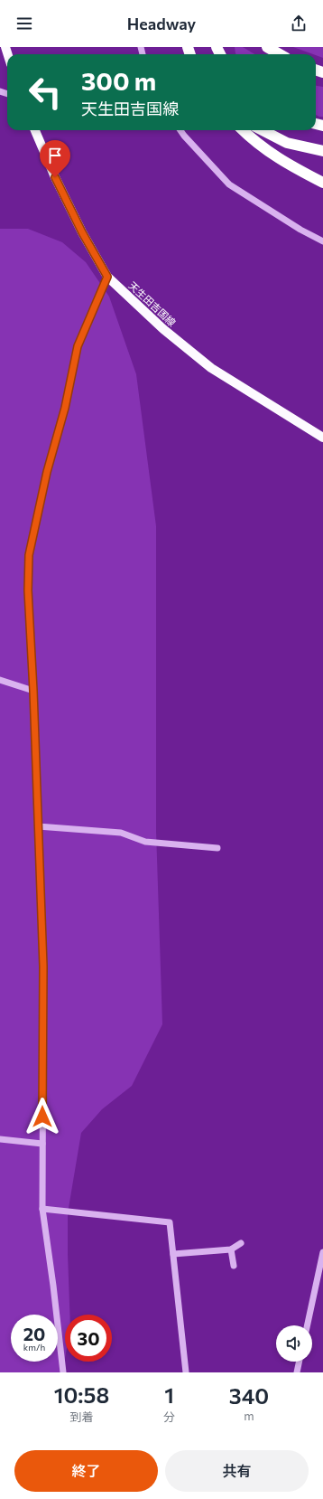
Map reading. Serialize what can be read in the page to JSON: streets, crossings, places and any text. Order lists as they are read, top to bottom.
{
  "streets": {
    "main road": ["天生田吉国線"]
  },
  "page": {
    "header": "Headway",
    "turn": ["300 m", "天生田吉国線"],
    "speed": "20 km/h",
    "limit": "30",
    "eta": [
      "10:58",
      "到着",
      "1",
      "分",
      "340",
      "m"
    ],
    "buttons": ["終了", "共有"]
  }
}
